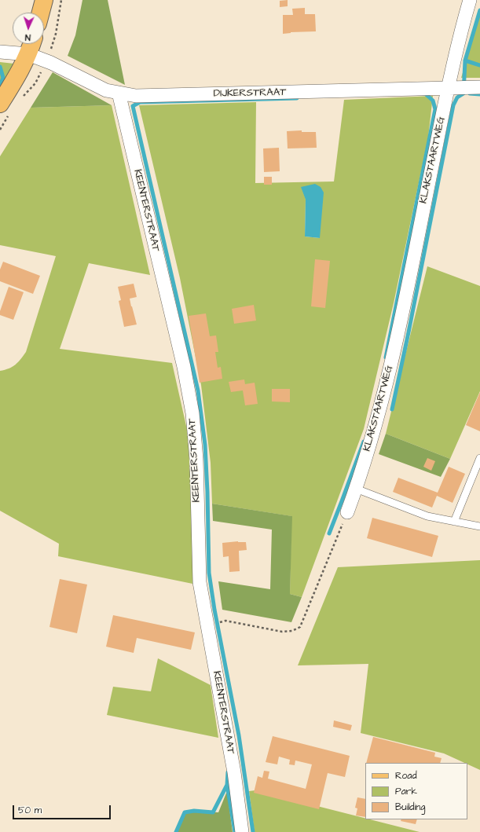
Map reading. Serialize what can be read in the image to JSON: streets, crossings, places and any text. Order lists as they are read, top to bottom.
{
  "streets": {
    "street": ["DIJKERSTRAAT", "KLAKSTAARTWEG", "KEENTERSTRAAT"]
  },
  "crossings": [
    ["DIJKERSTRAAT", "KLAKSTAARTWEG"],
    ["DIJKERSTRAAT", "KEENTERSTRAAT"]
  ],
  "legend": ["Road", "Park", "Building"],
  "scale_bar": "50 m",
  "north": "bottom"
}
